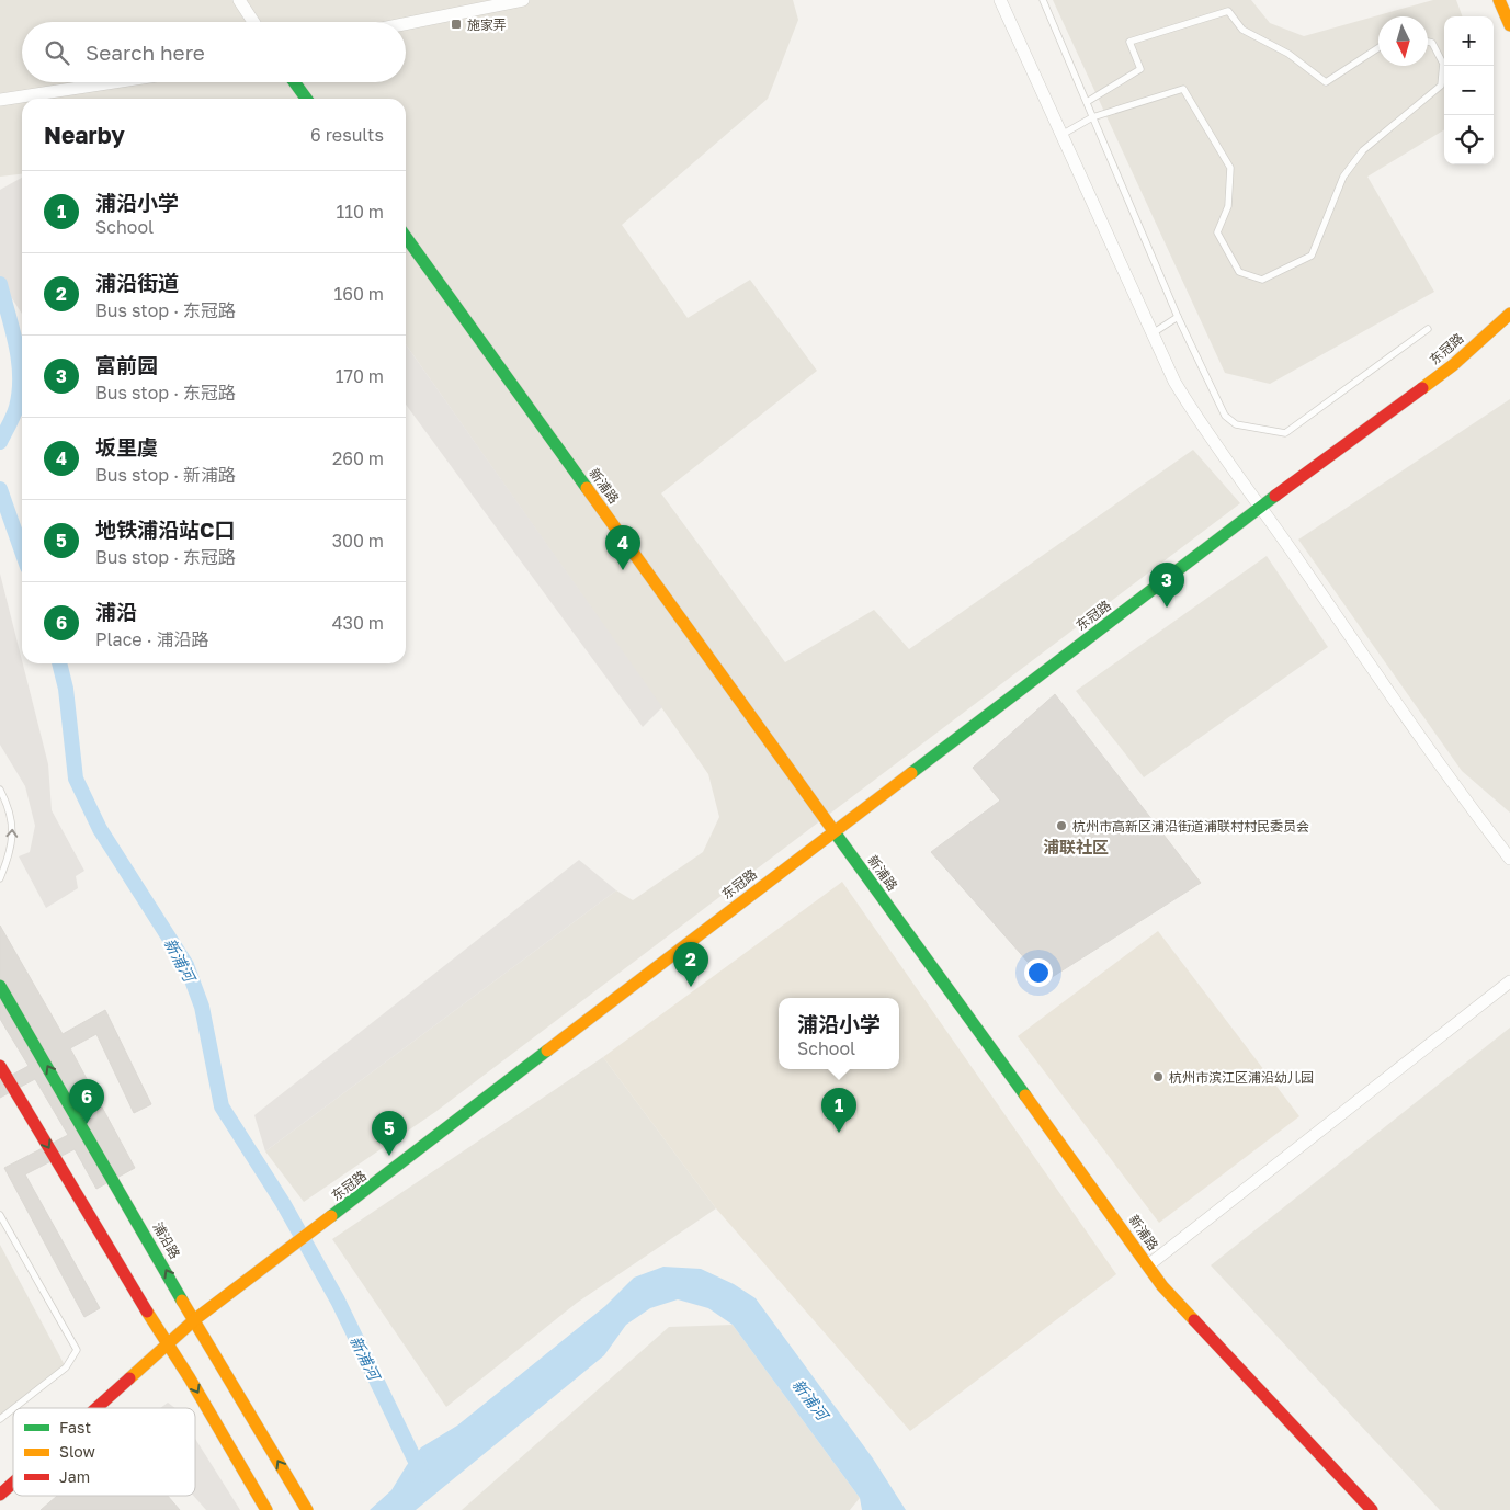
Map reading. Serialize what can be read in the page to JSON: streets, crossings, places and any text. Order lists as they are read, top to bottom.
{
  "streets": {
    "main road": ["东冠路", "新浦路", "浦沿路"]
  },
  "crossings": [
    ["东冠路", "新浦路"],
    ["东冠路", "浦沿路"]
  ],
  "districts": ["浦联社区"],
  "water": ["新浦河"],
  "places": {
    "transit": ["施家弄"],
    "other": ["杭州市高新区浦沿街道浦联村村民委员会", "杭州市滨江区浦沿幼儿园"]
  },
  "legend": ["Fast", "Slow", "Jam"],
  "north": "bottom",
  "page": {
    "map_buttons": ["+", "−"],
    "search": "Search here",
    "heading": ["Nearby", "6 results"],
    "list": [
      {
        "mark": "1",
        "name": "浦沿小学",
        "note": "School",
        "value": "110 m"
      },
      {
        "mark": "2",
        "name": "浦沿街道",
        "note": "Bus stop · 东冠路",
        "value": "160 m"
      },
      {
        "mark": "3",
        "name": "富前园",
        "note": "Bus stop · 东冠路",
        "value": "170 m"
      },
      {
        "mark": "4",
        "name": "坂里虞",
        "note": "Bus stop · 新浦路",
        "value": "260 m"
      },
      {
        "mark": "5",
        "name": "地铁浦沿站C口",
        "note": "Bus stop · 东冠路",
        "value": "300 m"
      },
      {
        "mark": "6",
        "name": "浦沿",
        "note": "Place · 浦沿路",
        "value": "430 m"
      }
    ],
    "pins": [
      "4",
      "3",
      "2",
      "6",
      "1",
      "5"
    ],
    "popup": ["浦沿小学", "School"]
  }
}
